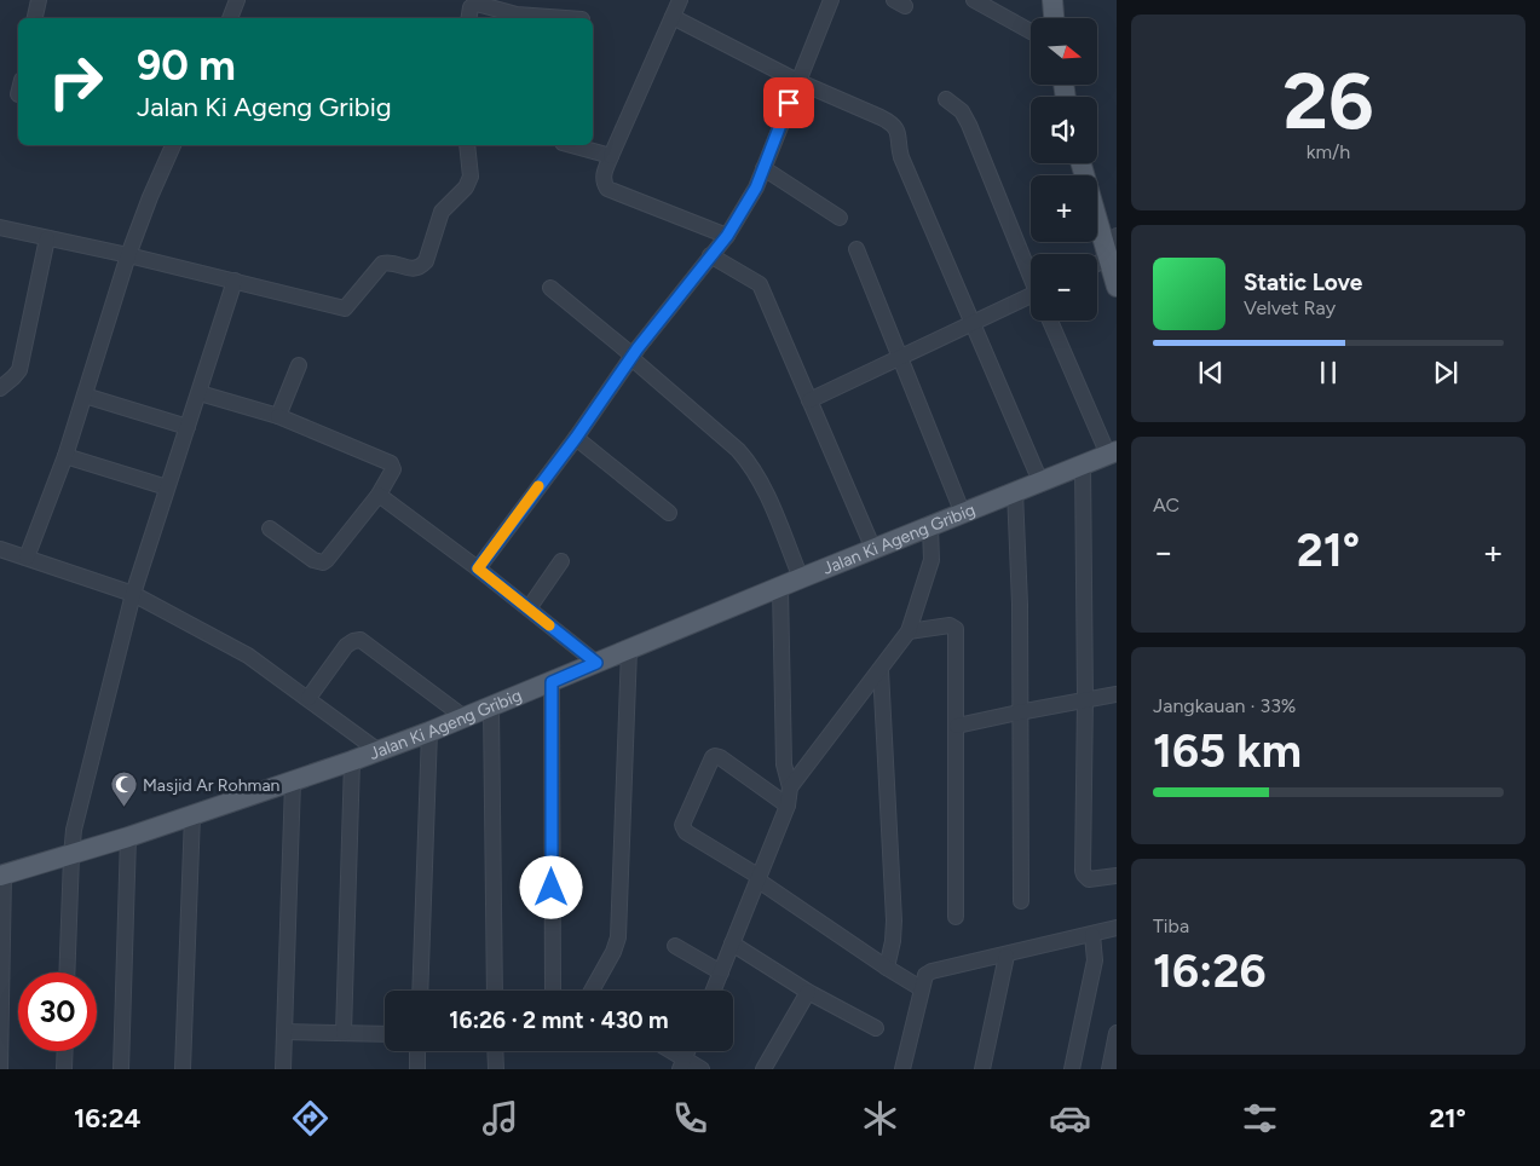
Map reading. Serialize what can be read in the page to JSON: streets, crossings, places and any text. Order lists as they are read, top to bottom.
{
  "streets": {
    "main road": ["Jalan Ki Ageng Gribig"]
  },
  "places": {
    "mosque": ["Masjid Ar Rohman"]
  },
  "north": "right",
  "page": {
    "tile": [
      ["26", "km/h"],
      "AC",
      ["Jangkauan · 33%", "165 km"],
      ["Tiba", "16:26"]
    ],
    "map_buttons": ["+", "−"],
    "turn": ["90 m", "Jalan Ki Ageng Gribig"],
    "song": ["Static Love", "Velvet Ray"],
    "heat": ["−", "21°", "+"],
    "limit": "30",
    "trip": "16:26 · 2 mnt · 430 m",
    "tabs": ["16:24", "21°"]
  }
}
